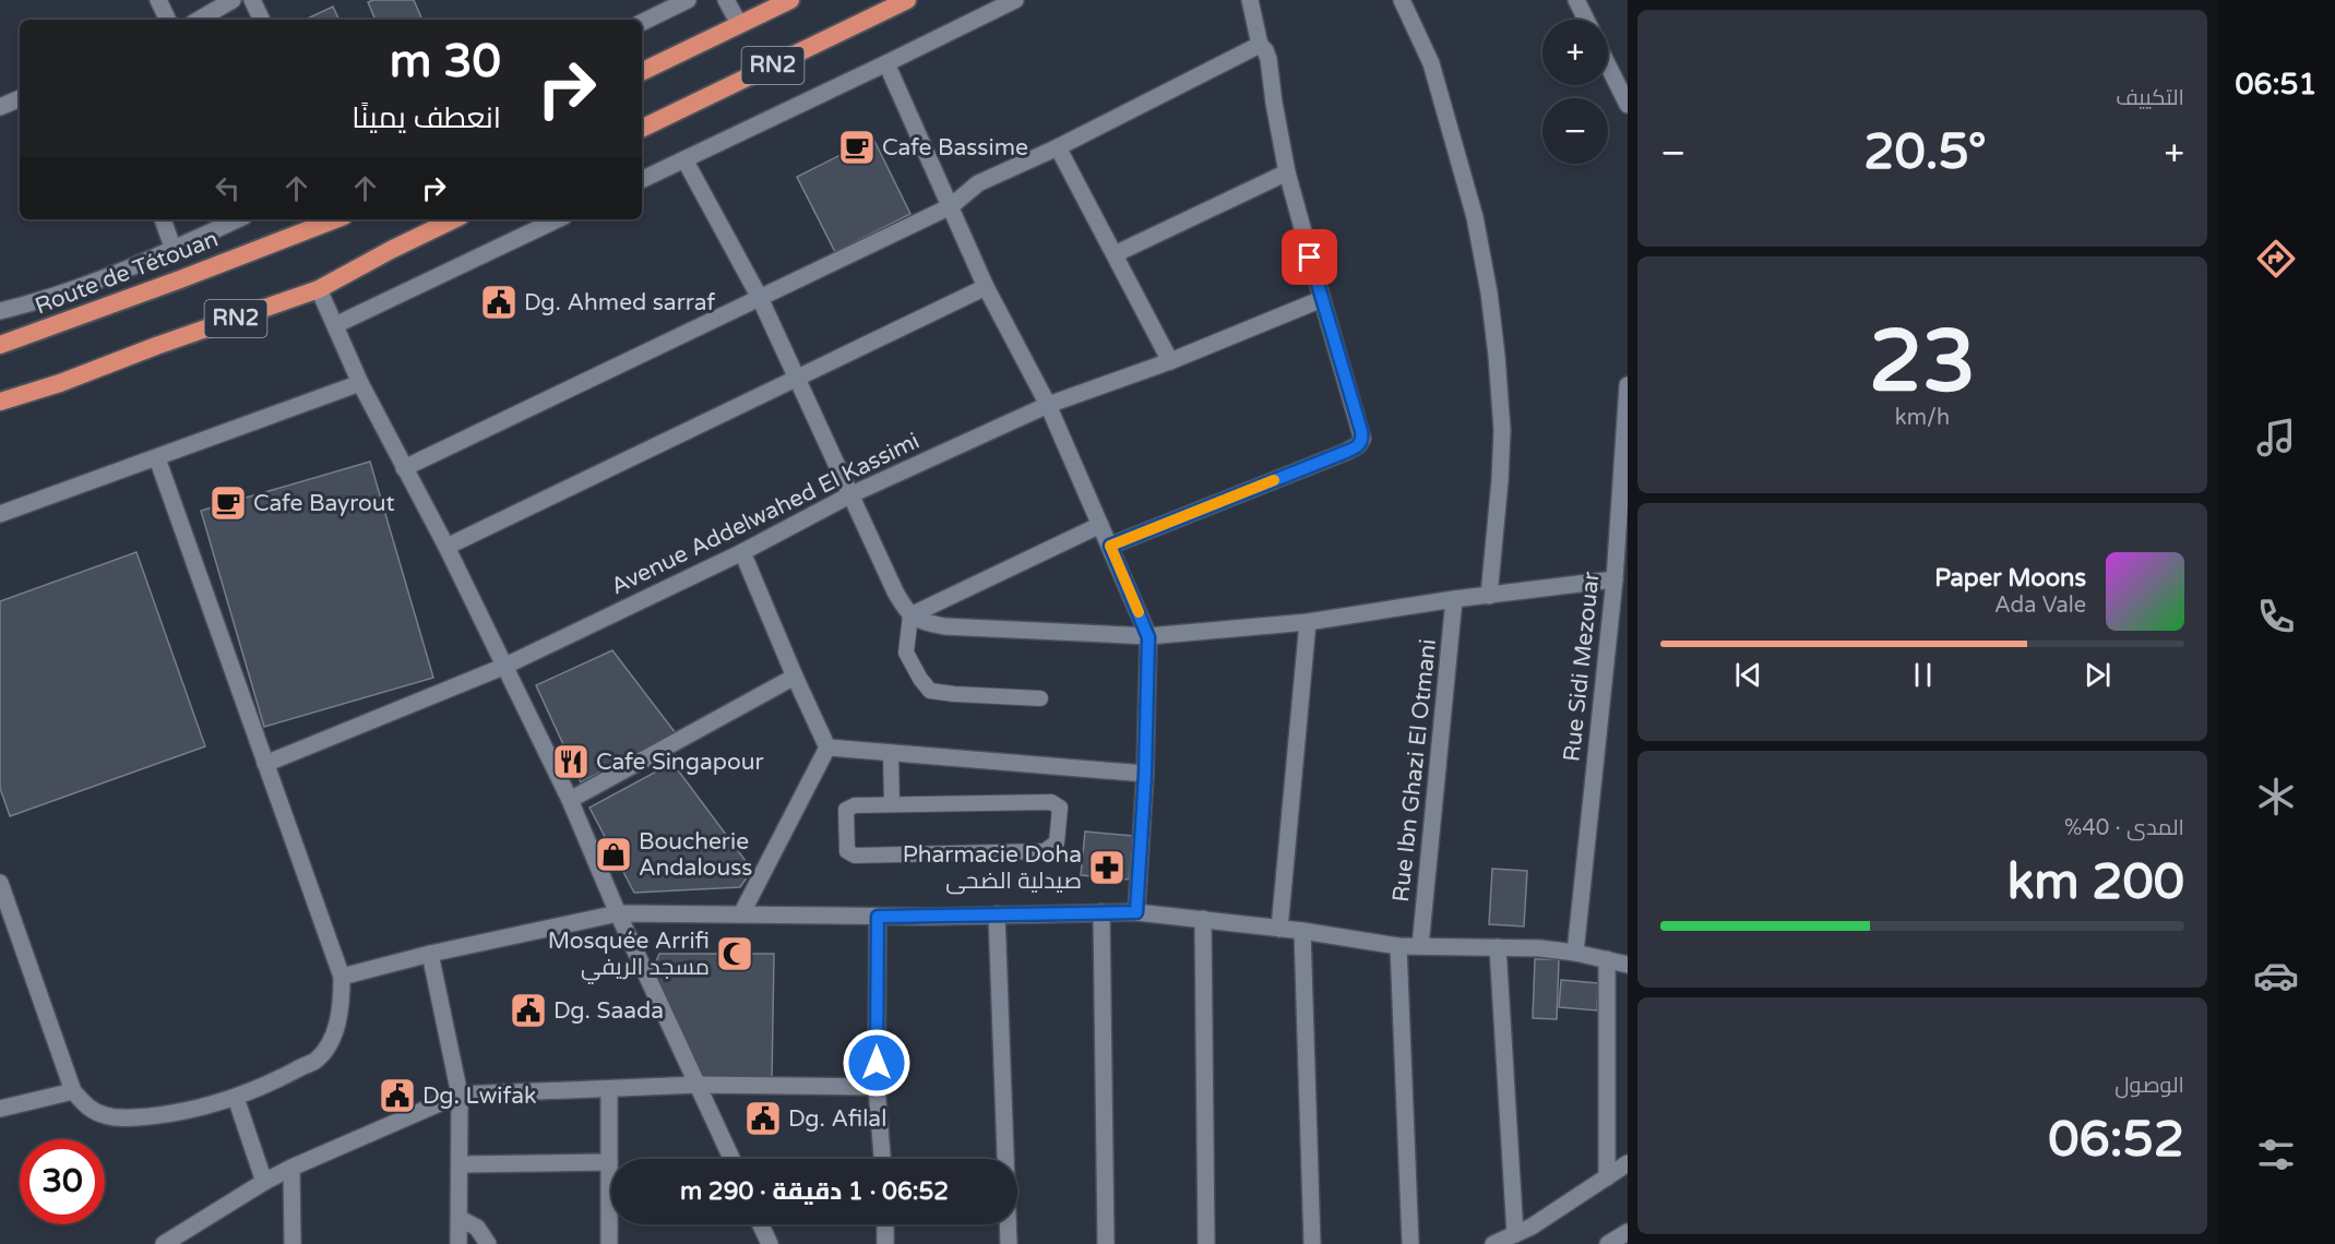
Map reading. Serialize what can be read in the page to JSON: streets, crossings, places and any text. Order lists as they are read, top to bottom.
{
  "streets": {
    "highway": ["RN2", "Route de Tétouan"],
    "street": ["Avenue Addelwahed El Kassimi", "Rue Sidi Mezouar", "Rue Ibn Ghazi El Otmani"]
  },
  "places": {
    "cafe": ["Cafe Bassime", "Cafe Bayrout"],
    "public building": [
      "Dg. Ahmed sarraf",
      "Dg. Saada",
      "Dg. Lwifak",
      "Dg. Afilal"
    ],
    "restaurant": ["Cafe Singapour"],
    "shop": ["Boucherie Andalouss"],
    "pharmacy": ["Pharmacie Doha صيدلية الضحى"],
    "mosque": ["Mosquée Arrifi مسجد الريفي"]
  },
  "page": {
    "tabs": "06:51",
    "tile": [
      "التكييف",
      ["23", "km/h"],
      ["المدى · 40%", "200 km"],
      ["الوصول", "06:52"]
    ],
    "map_buttons": ["+", "−"],
    "turn": ["30 m", "انعطف يمينًا"],
    "heat": ["−", "20.5°", "+"],
    "song": ["Paper Moons", "Ada Vale"],
    "limit": "30",
    "trip": "06:52 · 1 دقيقة · 290 m"
  }
}
